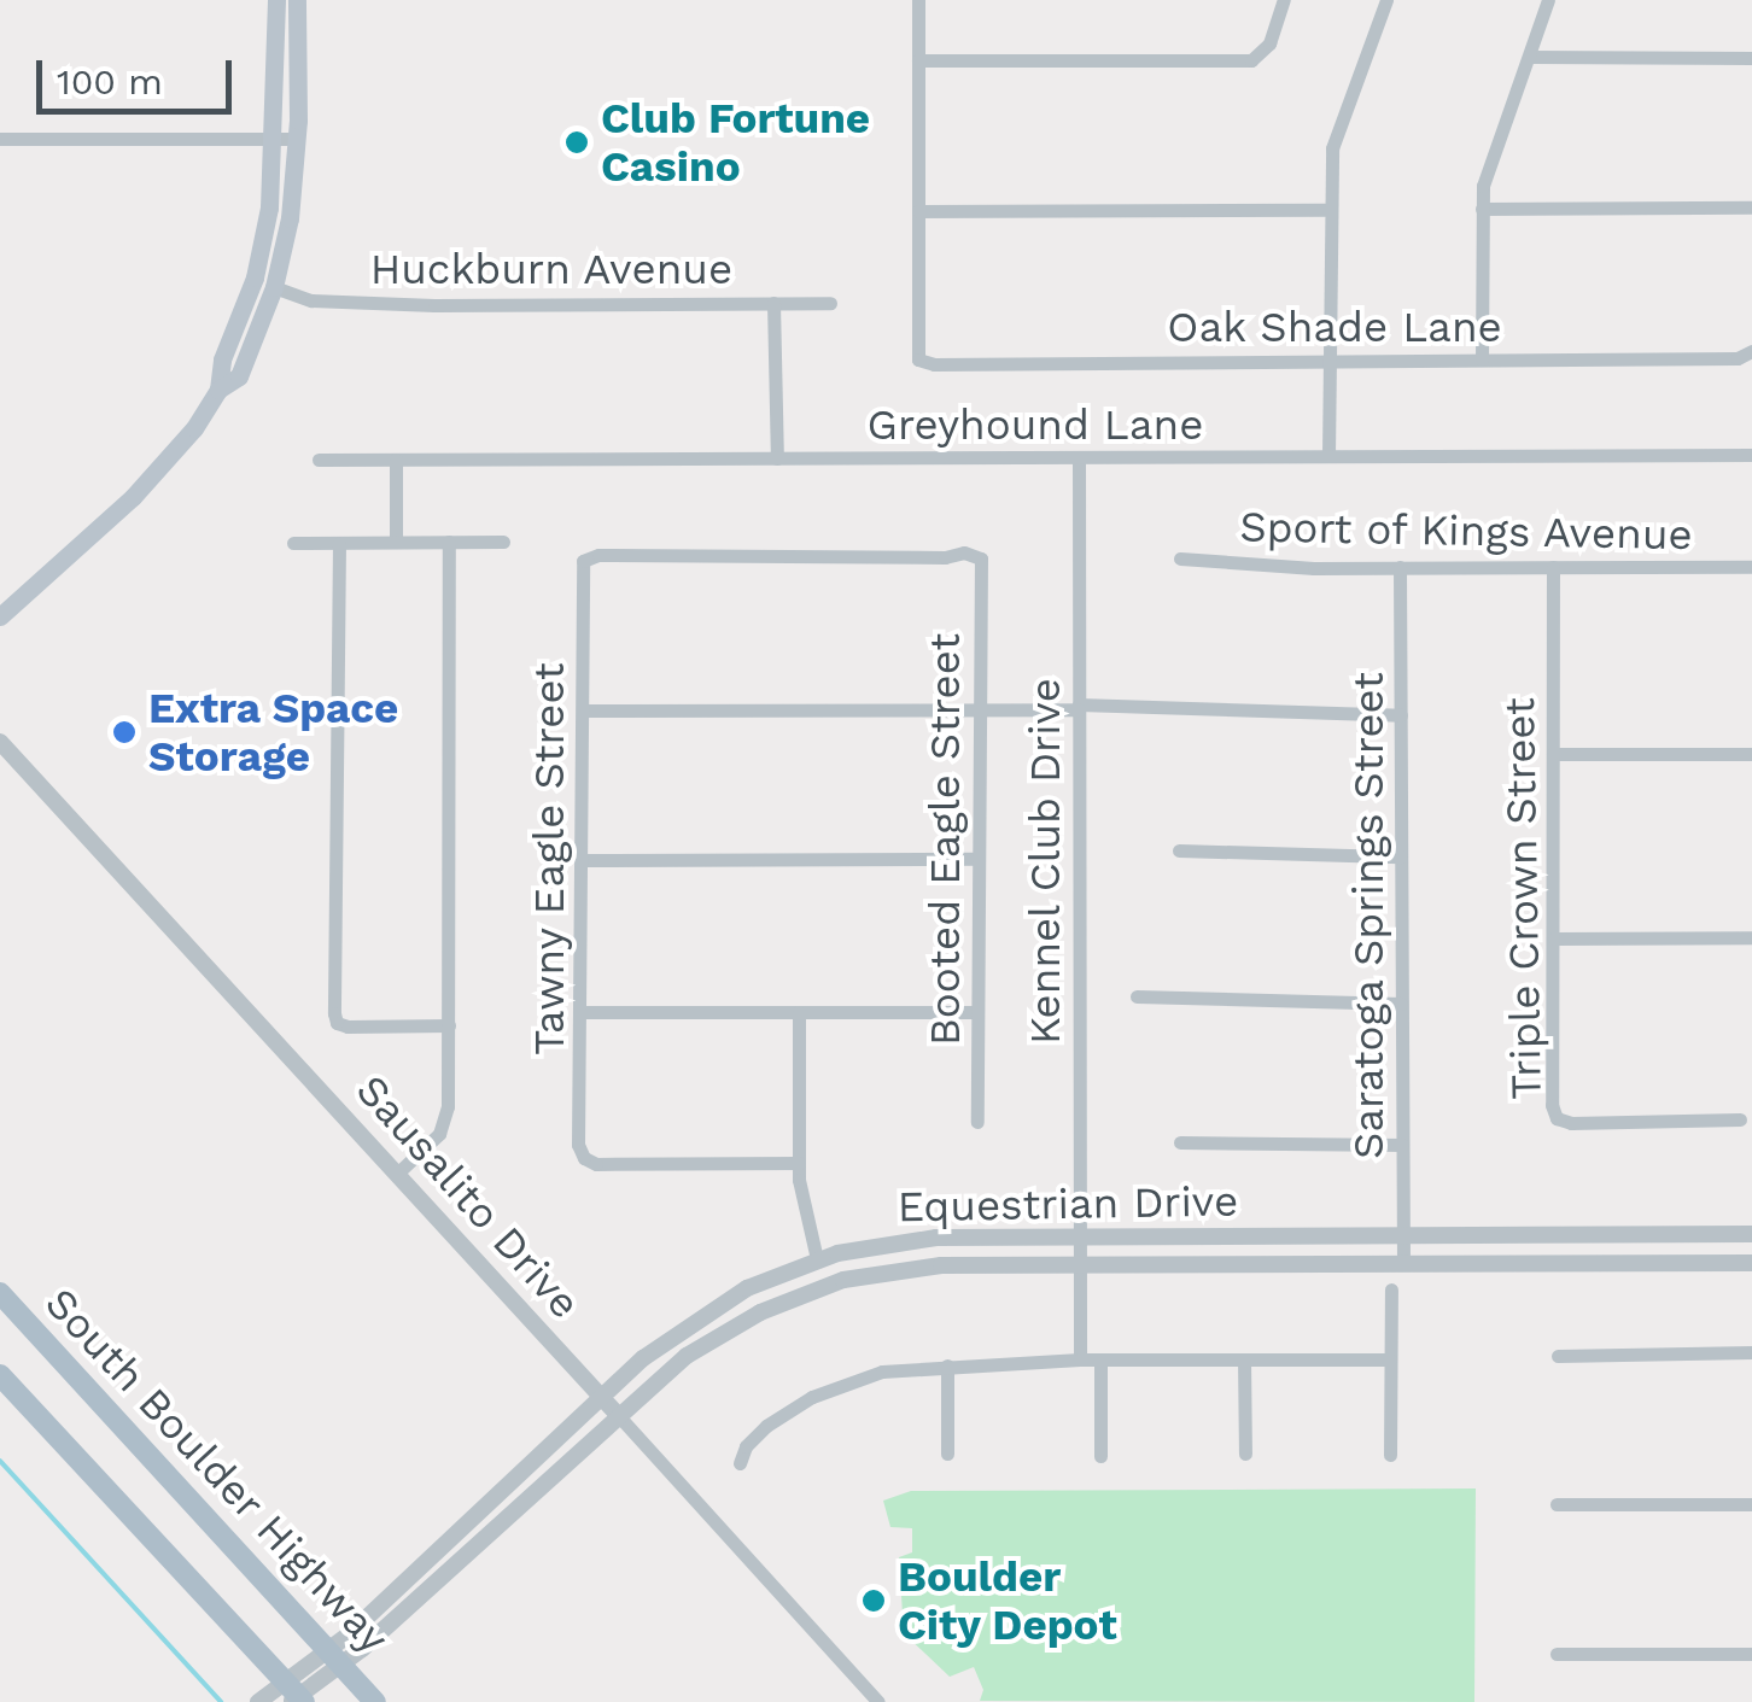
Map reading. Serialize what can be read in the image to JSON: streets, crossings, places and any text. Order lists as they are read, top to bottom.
{
  "streets": {
    "main road": ["South Boulder Highway"],
    "street": [
      "Huckburn Avenue",
      "Oak Shade Lane",
      "Greyhound Lane",
      "Sport of Kings Avenue",
      "Booted Eagle Street",
      "Tawny Eagle Street",
      "Kennel Club Drive",
      "Triple Crown Street",
      "Saratoga Springs Street",
      "Sausalito Drive",
      "Equestrian Drive"
    ]
  },
  "crossings": [
    ["Greyhound Lane", "Kennel Club Drive"],
    ["Sport of Kings Avenue", "Triple Crown Street"],
    ["Sport of Kings Avenue", "Saratoga Springs Street"],
    ["Booted Eagle Street", "Tawny Eagle Street"],
    ["Kennel Club Drive", "Equestrian Drive"],
    ["Saratoga Springs Street", "Equestrian Drive"],
    ["Sausalito Drive", "Equestrian Drive"],
    ["Equestrian Drive", "South Boulder Highway"]
  ],
  "places": ["Club Fortune Casino", "Extra Space Storage", "Boulder City Depot"],
  "scale_bar": "100 m"
}
